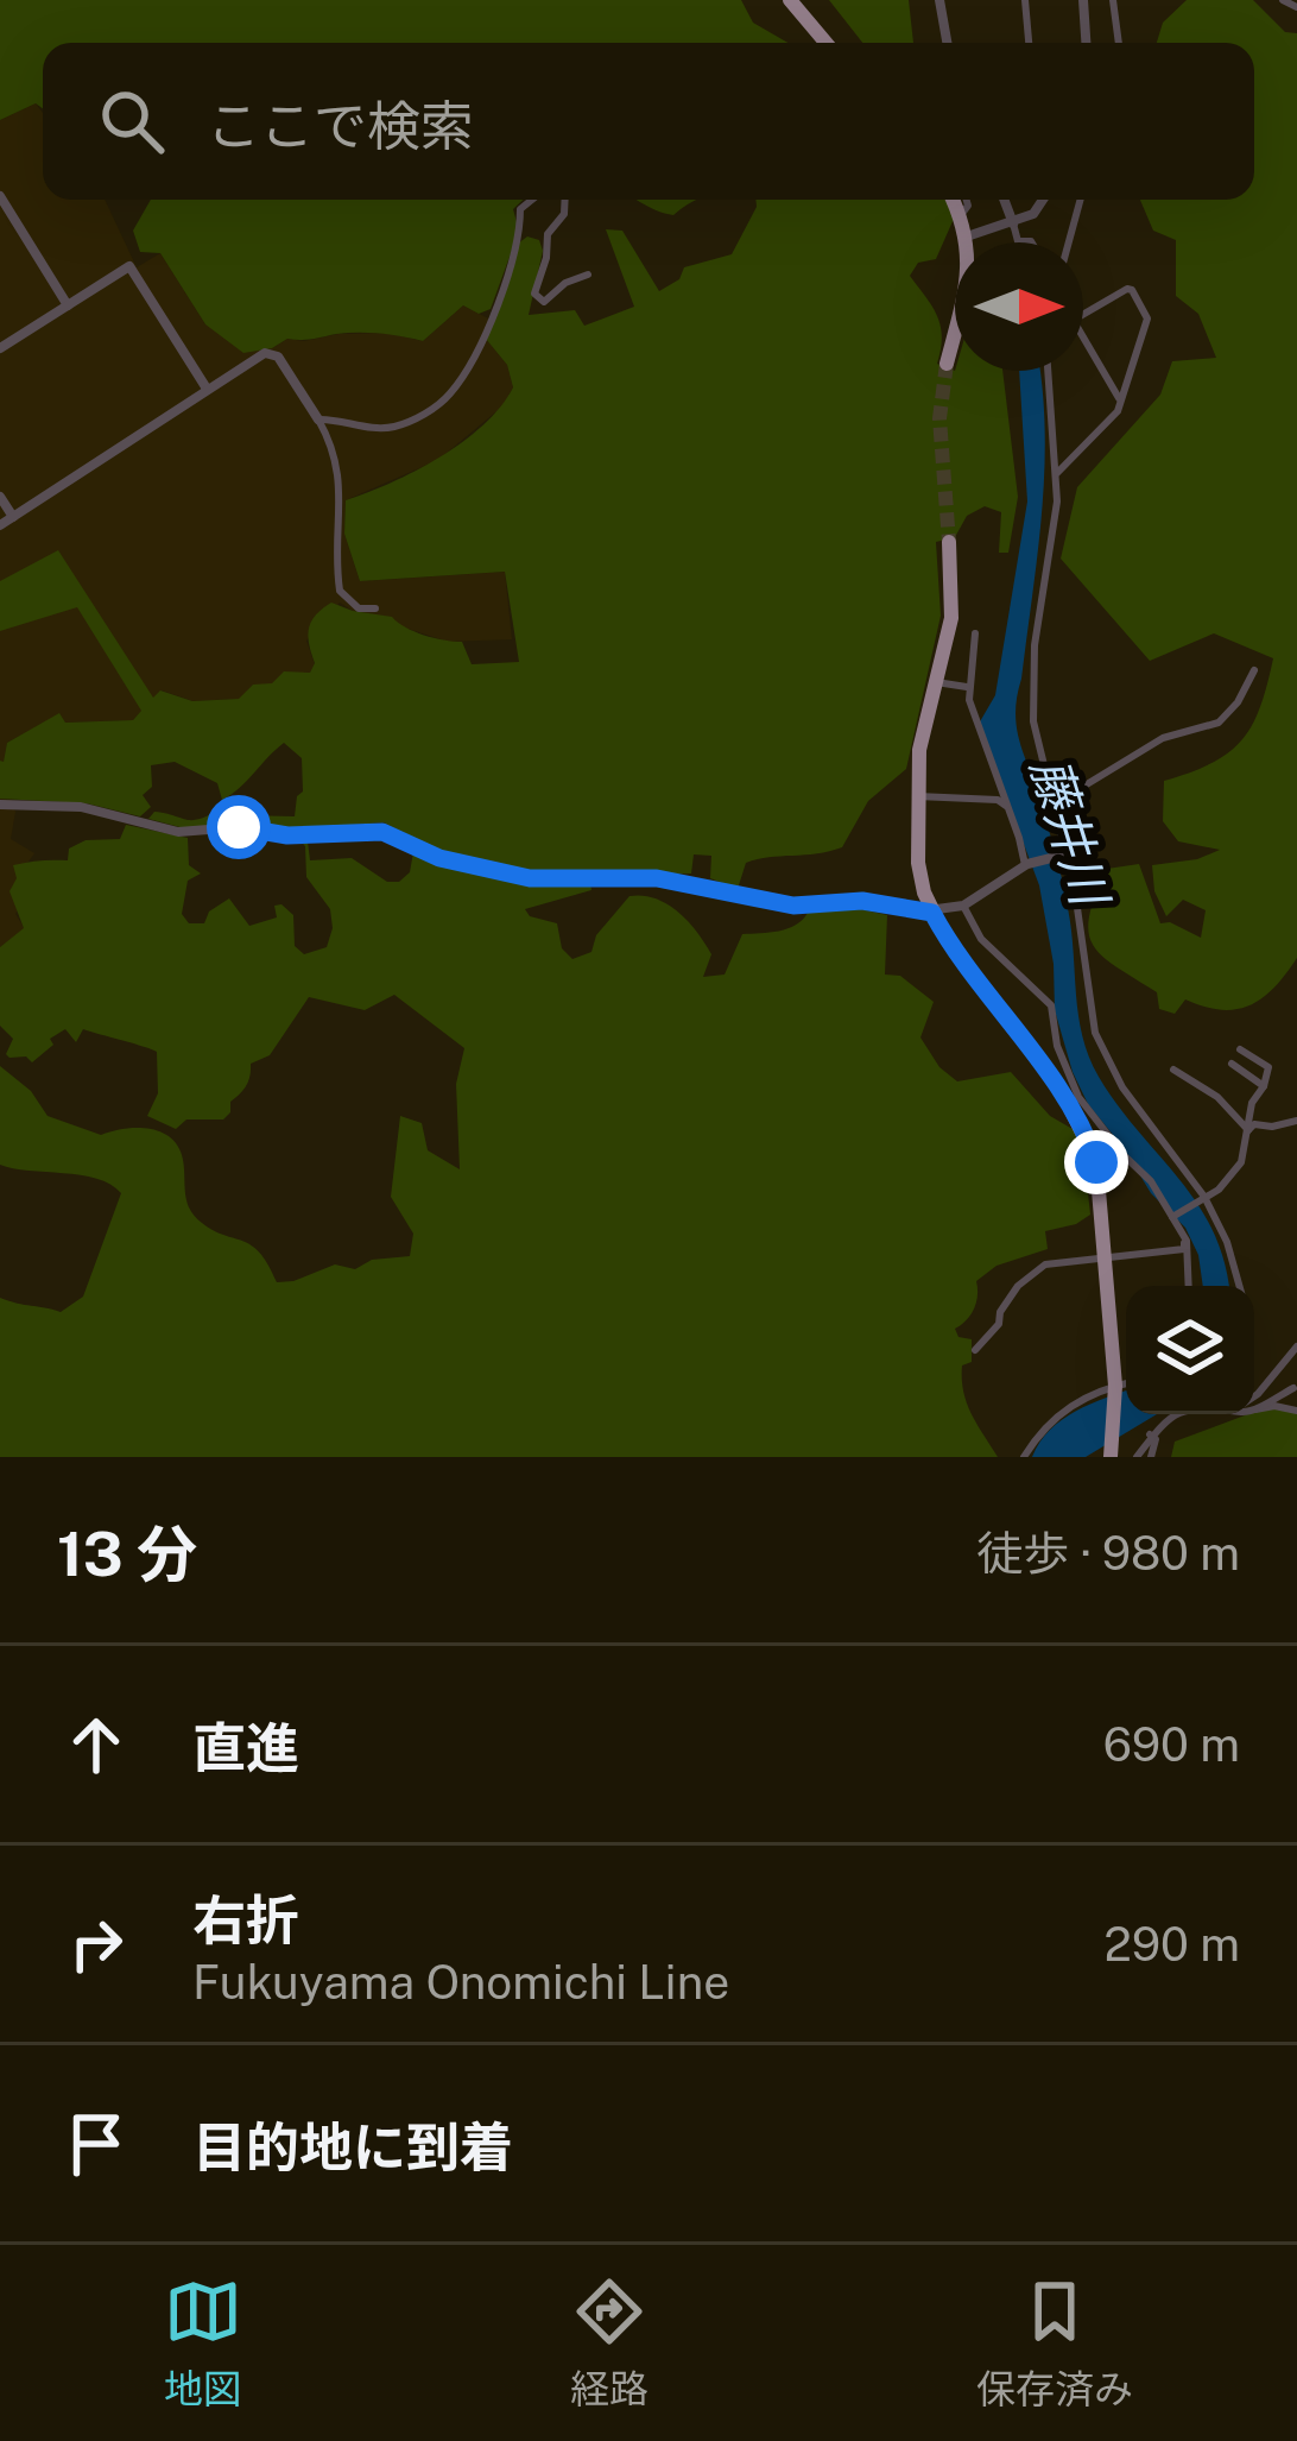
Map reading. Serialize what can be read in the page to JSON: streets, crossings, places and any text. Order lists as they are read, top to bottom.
{
  "water": ["藤井川"],
  "north": "right",
  "page": {
    "search": "ここで検索",
    "heading": ["13 分", "徒歩 · 980 m"],
    "list": [
      ["直進", "690 m"],
      ["右折", "Fukuyama Onomichi Line", "290 m"],
      "目的地に到着"
    ],
    "nav": ["地図", "経路", "保存済み"]
  }
}
